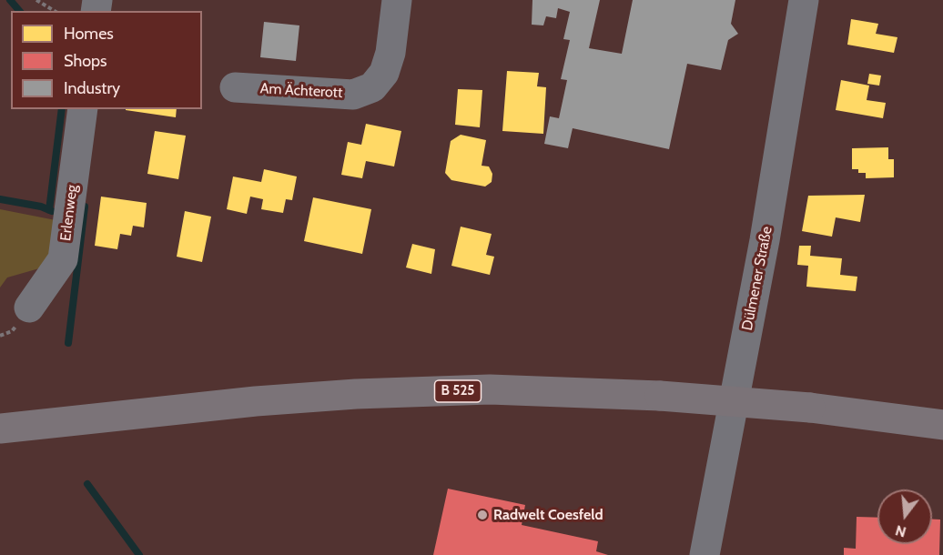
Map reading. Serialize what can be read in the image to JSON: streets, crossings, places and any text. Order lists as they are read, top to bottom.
{
  "streets": {
    "main road": ["B 525"],
    "street": ["Am Ächterott", "Erlenweg", "Dülmener Straße"]
  },
  "places": ["Radwelt Coesfeld"],
  "legend": ["Homes", "Shops", "Industry"],
  "north": "bottom"
}
